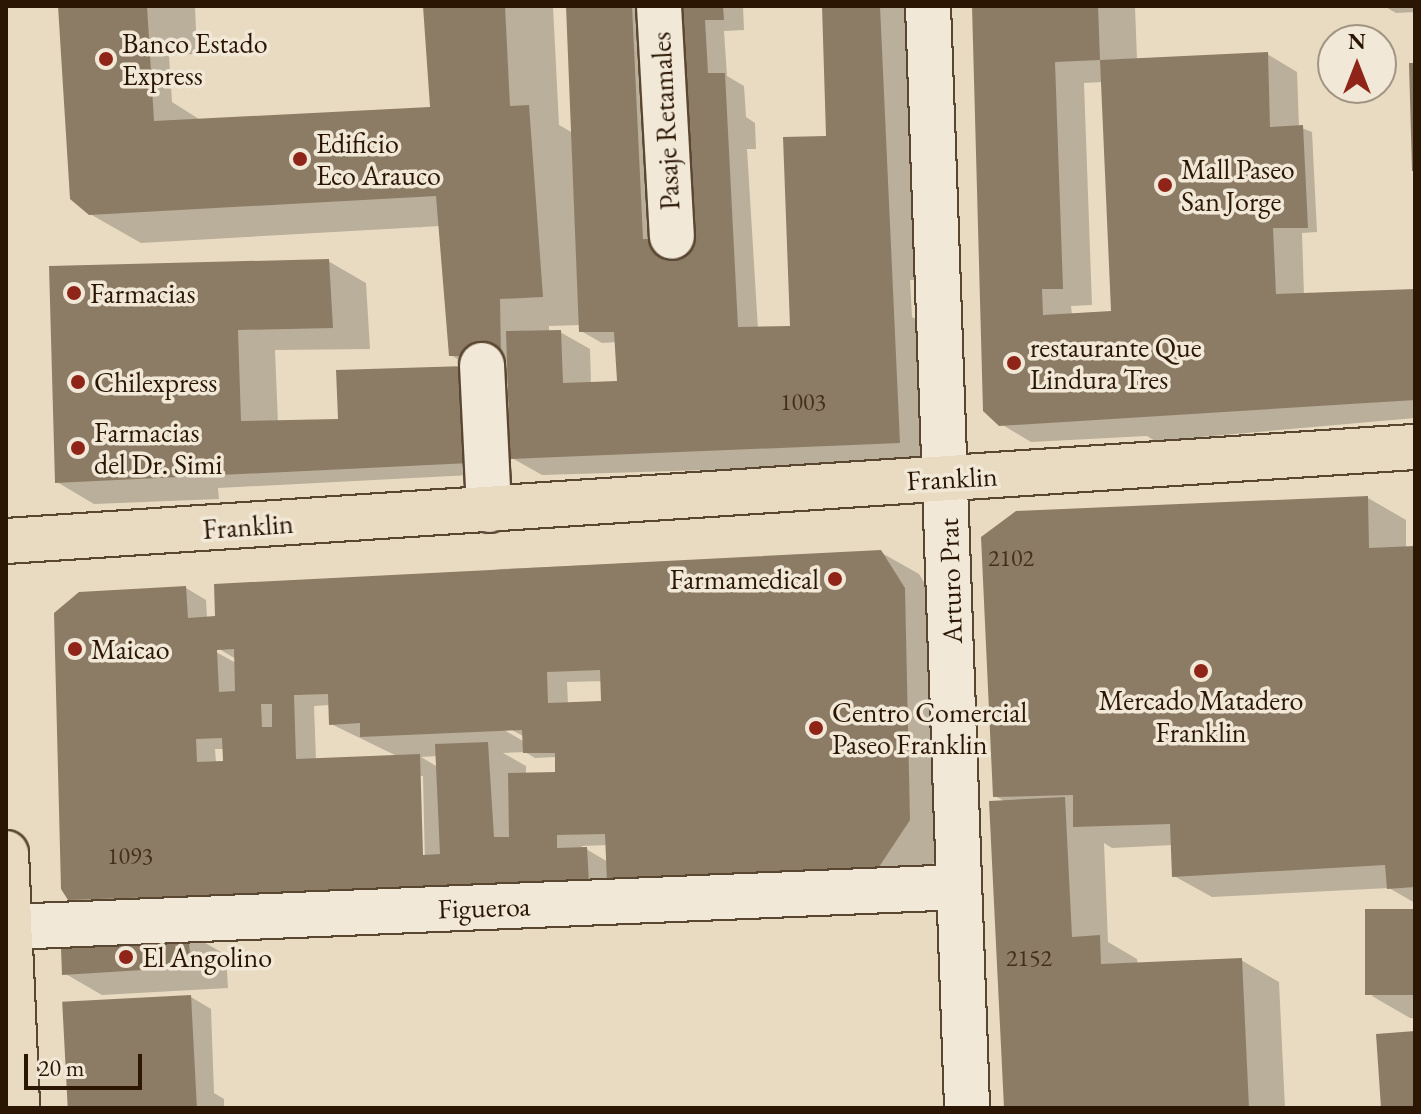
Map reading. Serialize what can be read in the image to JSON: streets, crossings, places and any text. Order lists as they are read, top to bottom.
{
  "streets": {
    "main road": ["Franklin"],
    "street": ["Pasaje Retamales", "Arturo Prat", "Figueroa"]
  },
  "crossings": [
    ["Franklin", "Arturo Prat"],
    ["Arturo Prat", "Figueroa"]
  ],
  "places": [
    "Banco Estado Express",
    "Edificio Eco Arauco",
    "Mall Paseo San Jorge",
    "Farmacias",
    "restaurante Que Lindura Tres",
    "Chilexpress",
    "Farmacias del Dr. Simi",
    "Farmamedical",
    "Maicao",
    "Mercado Matadero Franklin",
    "Centro Comercial Paseo Franklin",
    "El Angolino"
  ],
  "house_numbers": [
    "1003",
    "2102",
    "1093",
    "2152"
  ],
  "scale_bar": "20 m",
  "north": "top"
}
